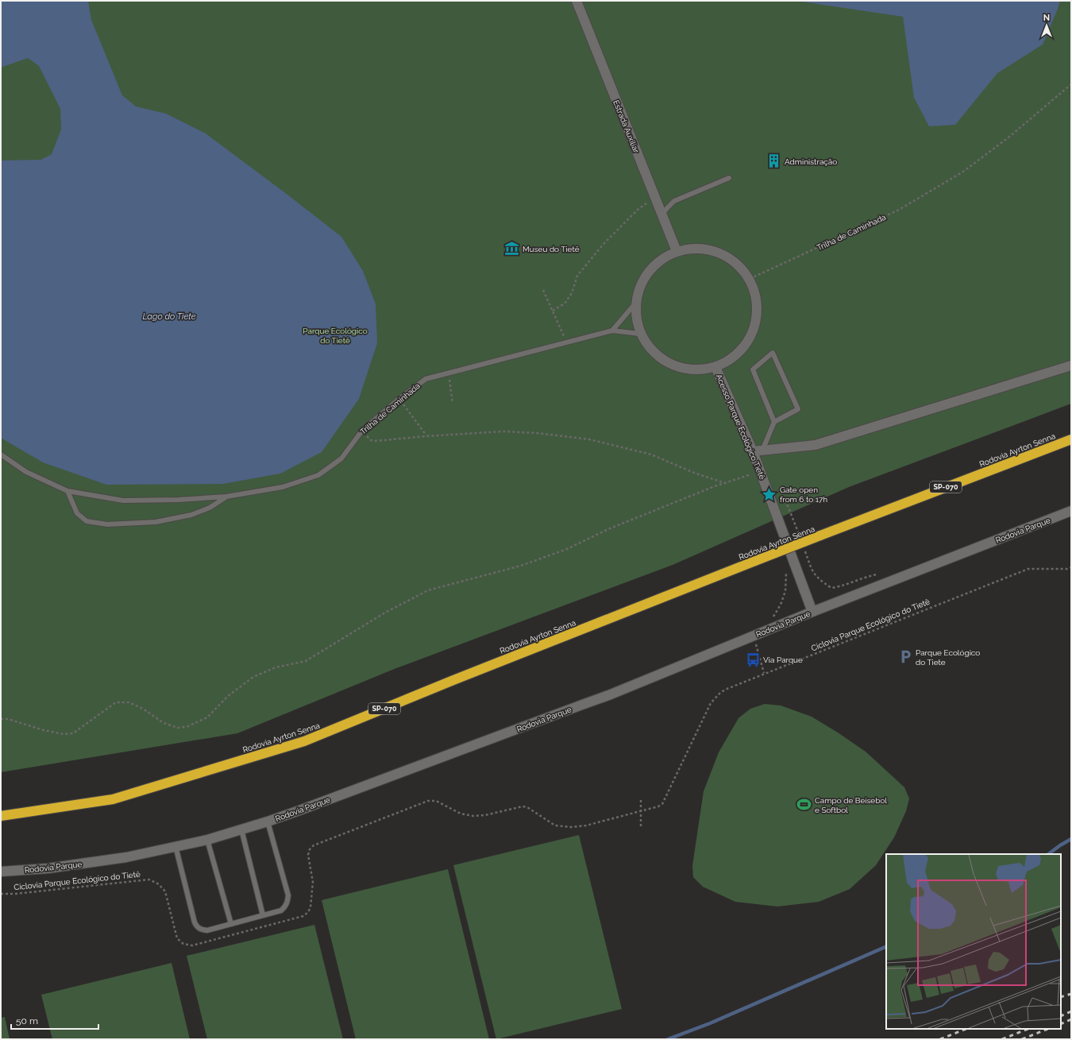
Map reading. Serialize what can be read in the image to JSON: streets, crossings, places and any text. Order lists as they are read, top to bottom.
{
  "streets": {
    "highway": ["Rodovia Ayrton Senna", "SP-070"],
    "street": ["Estrada Auxiliar", "Acesso Parque Ecológico Tietê", "Rodovia Parque"],
    "lane": ["Trilha de Caminhada"],
    "path": ["Ciclovia Parque Ecológico do Tietê"]
  },
  "crossings": [
    ["Acesso Parque Ecológico Tietê", "Rodovia Parque"]
  ],
  "water": ["Lago do Tiete"],
  "parks": ["Parque Ecológico do Tietê"],
  "places": {
    "building": ["Administração"],
    "museum": ["Museu do Tietê"],
    "place": ["Gate open from 6 to 17h"],
    "parking": ["Parque Ecológico do Tiete"],
    "bus stop": ["Via Parque"],
    "sports": ["Campo de Beisebol e Softbol"]
  },
  "scale_bar": "50 m",
  "north": "top"
}
